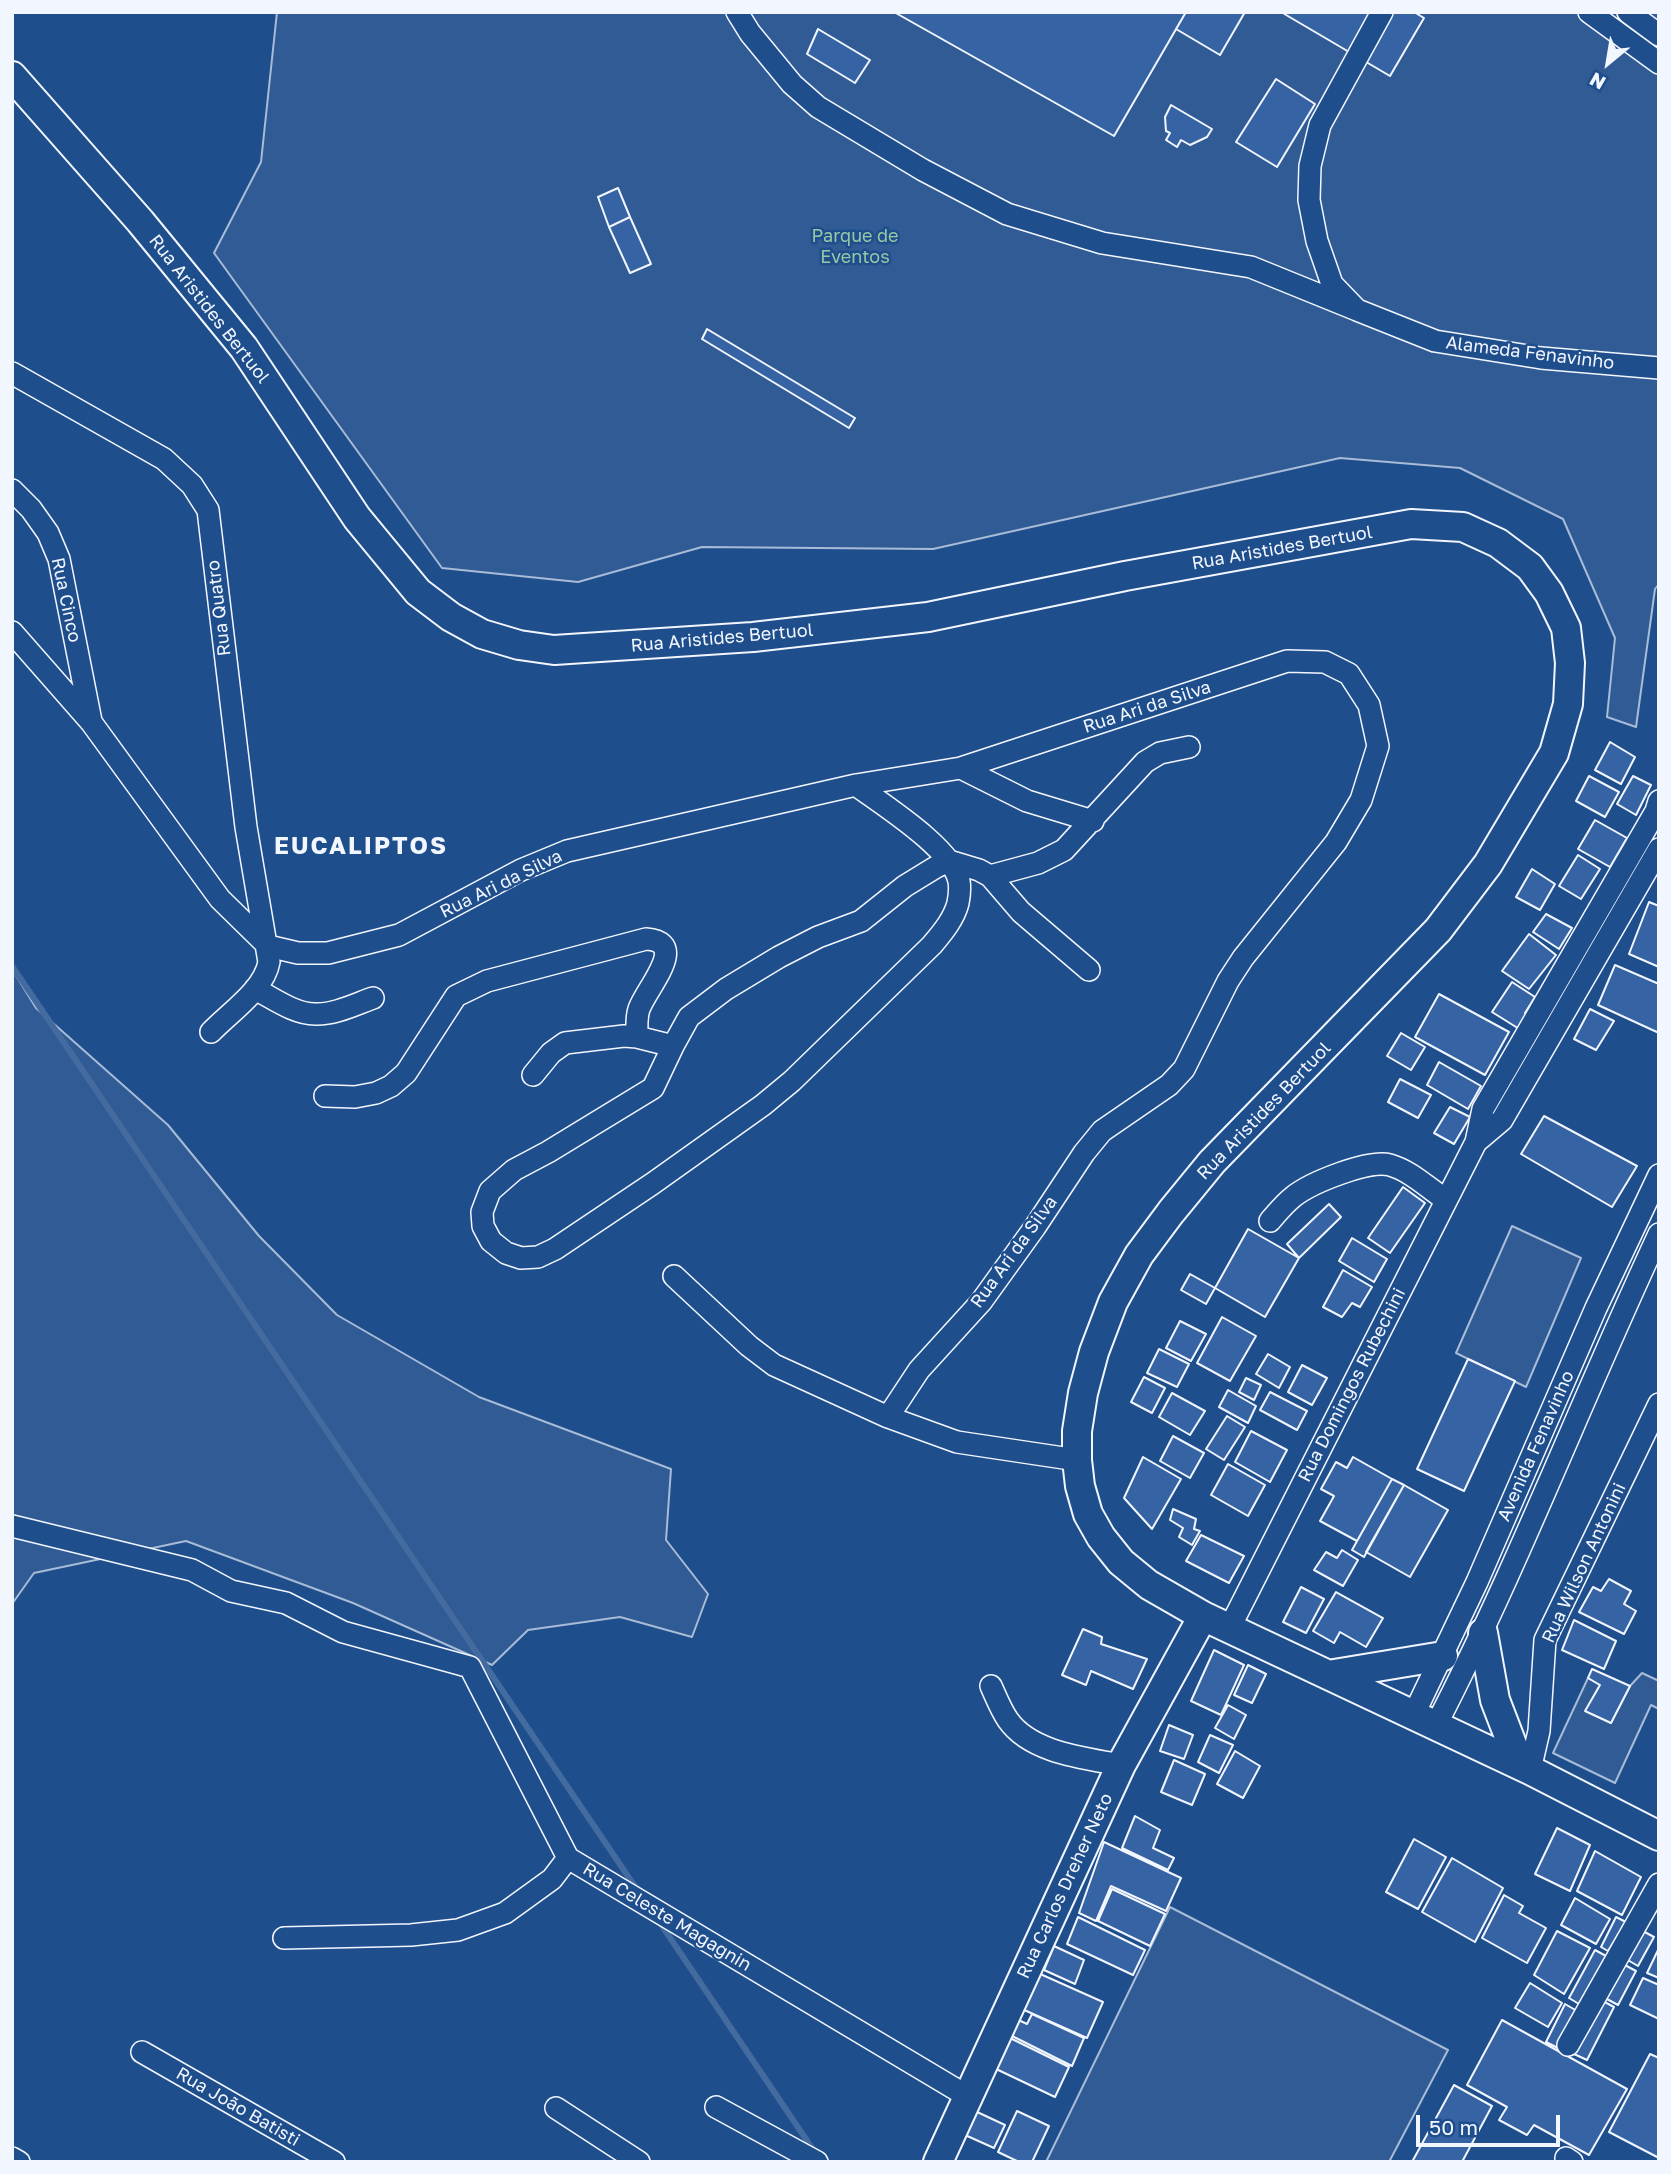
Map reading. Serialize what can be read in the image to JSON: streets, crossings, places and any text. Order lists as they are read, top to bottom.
{
  "streets": {
    "main road": ["Rua Aristides Bertuol", "Rua Carlos Dreher Neto"],
    "street": [
      "Alameda Fenavinho",
      "Rua Cinco",
      "Rua Quatro",
      "Rua Ari da Silva",
      "Rua Domingos Rubechini",
      "Avenida Fenavinho",
      "Rua Wilson Antonini",
      "Rua Celeste Magagnin",
      "Rua João Batisti"
    ]
  },
  "crossings": [
    ["Rua Aristides Bertuol", "Rua Domingos Rubechini"],
    ["Rua Aristides Bertuol", "Avenida Fenavinho"],
    ["Rua Aristides Bertuol", "Rua Wilson Antonini"],
    ["Rua Aristides Bertuol", "Rua Carlos Dreher Neto"],
    ["Rua Quatro", "Rua Ari da Silva"],
    ["Rua Carlos Dreher Neto", "Rua Celeste Magagnin"]
  ],
  "districts": ["EUCALIPTOS"],
  "parks": ["Parque de Eventos"],
  "scale_bar": "50 m",
  "north": "bottom left"
}
